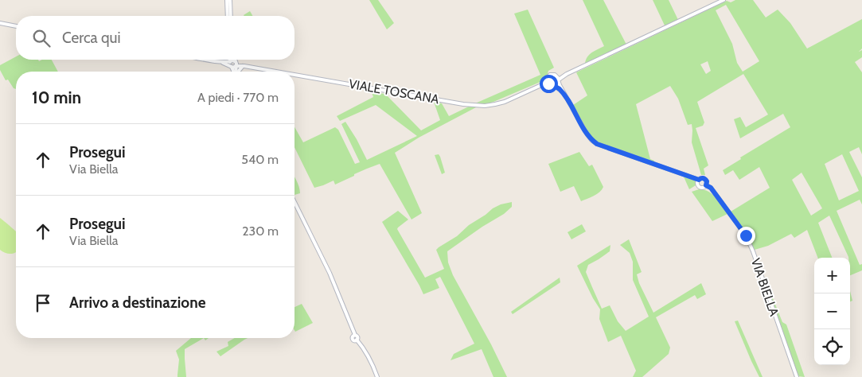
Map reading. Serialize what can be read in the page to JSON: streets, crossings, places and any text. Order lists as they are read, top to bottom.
{
  "streets": {
    "street": ["VIALE TOSCANA", "VIA BIELLA"]
  },
  "page": {
    "search": "Cerca qui",
    "heading": ["10 min", "A piedi · 770 m"],
    "list": [
      ["Prosegui", "Via Biella", "540 m"],
      ["Prosegui", "Via Biella", "230 m"],
      "Arrivo a destinazione"
    ],
    "map_buttons": ["+", "−"]
  }
}
